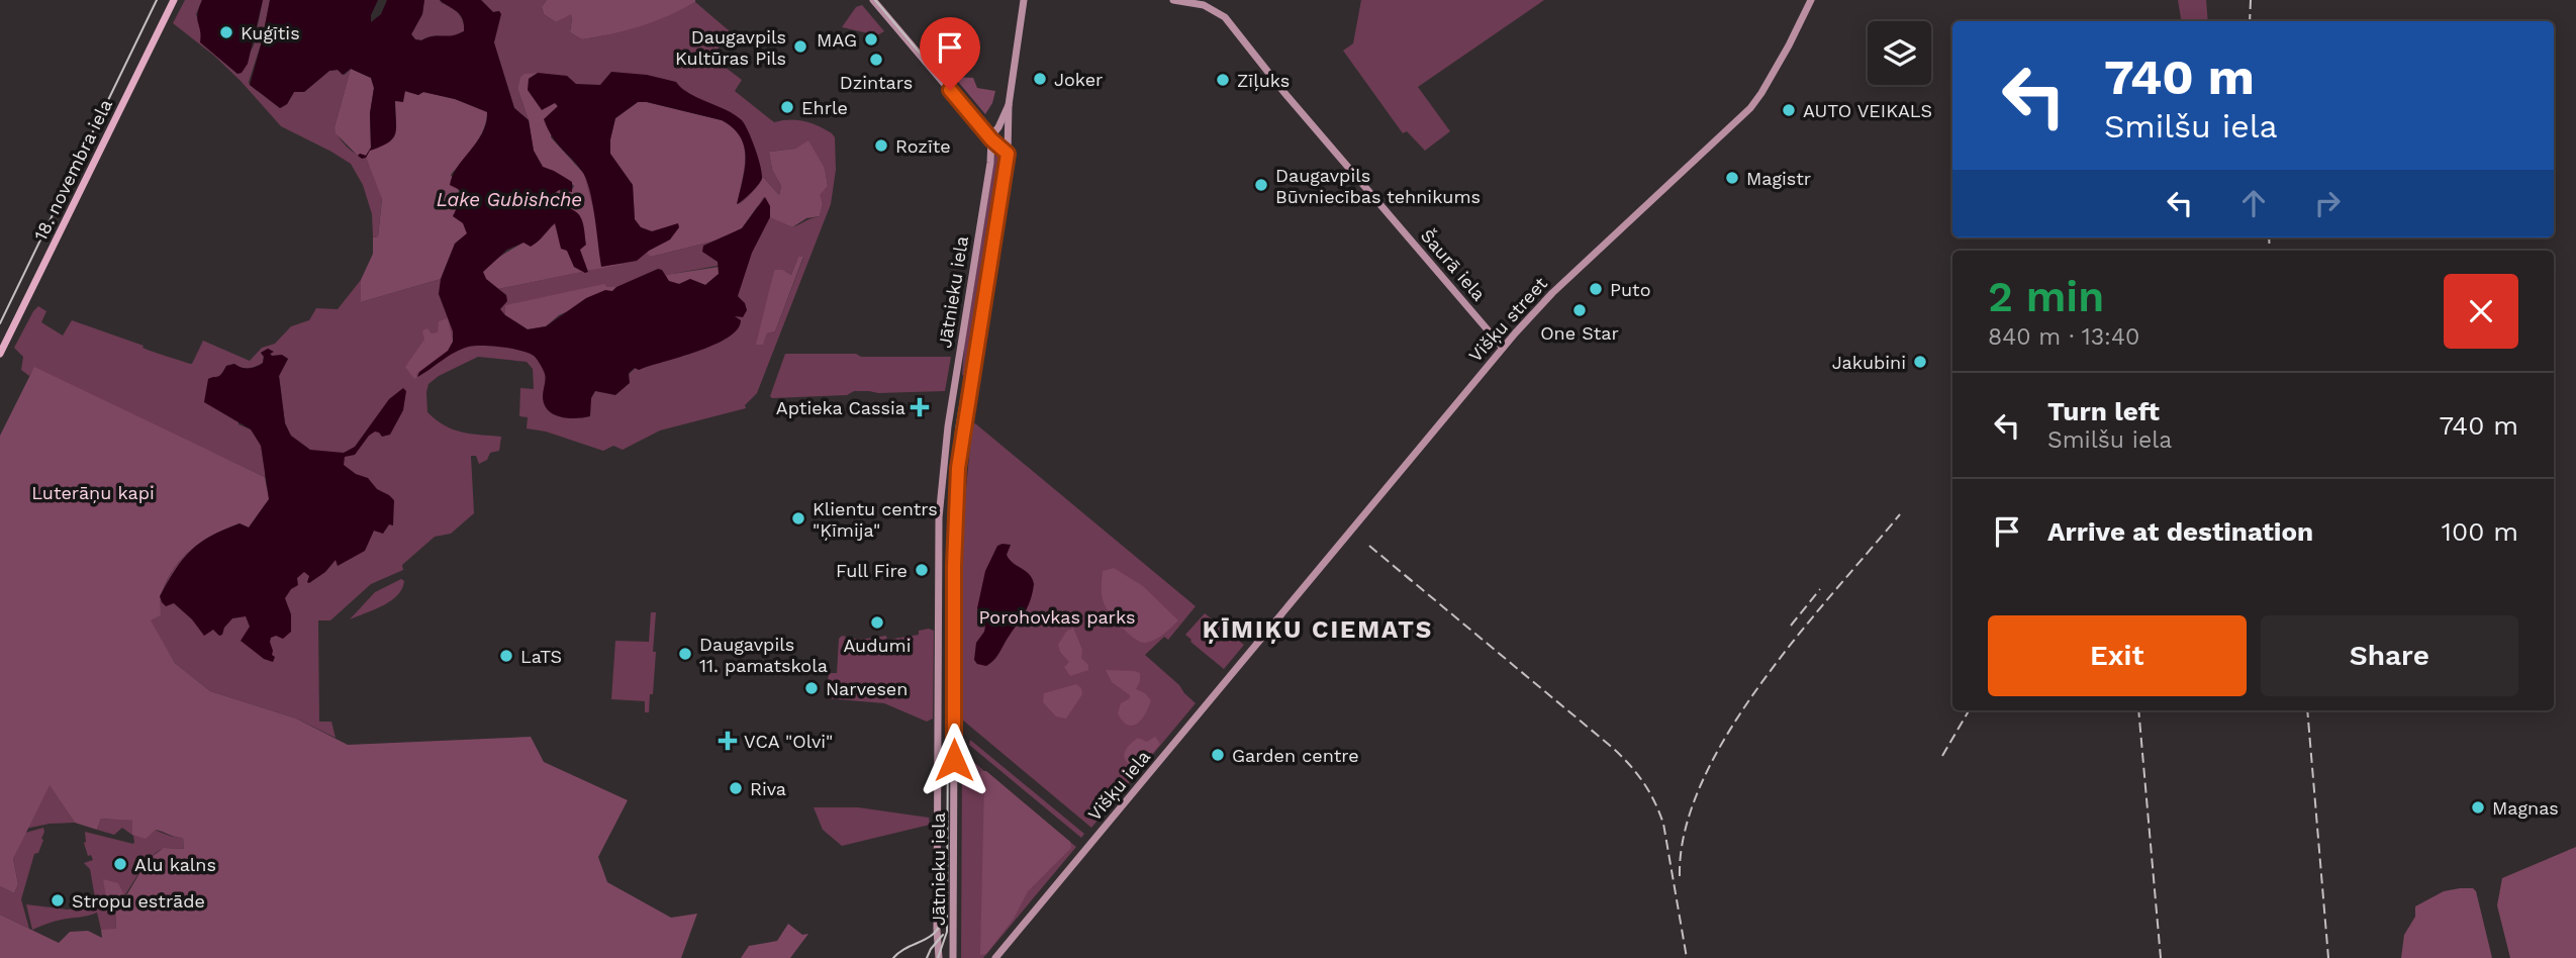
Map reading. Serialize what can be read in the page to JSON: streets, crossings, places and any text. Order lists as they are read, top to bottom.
{
  "streets": {
    "main road": ["18. novembra iela"],
    "street": ["Šaurā iela", "Jātnieku iela", "Višķu street"]
  },
  "crossings": [
    ["Šaurā iela", "Višķu street"]
  ],
  "districts": ["ĶĪMIĶU CIEMATS"],
  "water": ["Lake Gubishche"],
  "parks": ["Luterāņu kapi", "Porohovkas parks"],
  "places": {
    "other": [
      "Kuģītis",
      "MAG",
      "Daugavpils Kultūras Pils",
      "Dzintars",
      "Joker",
      "Zīļuks",
      "Ehrle",
      "AUTO VEIKALS",
      "Rozīte",
      "Magistr",
      "Daugavpils Būvniecības tehnikums",
      "Puto",
      "One Star",
      "Jakubini",
      "Klientu centrs \"Ķīmija\"",
      "Full Fire",
      "Audumi",
      "Daugavpils 11. pamatskola",
      "LaTS",
      "Narvesen",
      "Garden centre",
      "Riva",
      "Magnas",
      "Alu kalns",
      "Stropu estrāde"
    ],
    "health": ["Aptieka Cassia", "VCA \"Olvi\""]
  },
  "page": {
    "turn": ["740 m", "Smilšu iela"],
    "heading": ["2 min", "840 m · 13:40"],
    "list": [
      {
        "name": "Turn left",
        "note": "Smilšu iela",
        "value": "740 m"
      },
      {
        "name": "Arrive at destination",
        "value": "100 m"
      }
    ],
    "buttons": ["Exit", "Share"]
  }
}
